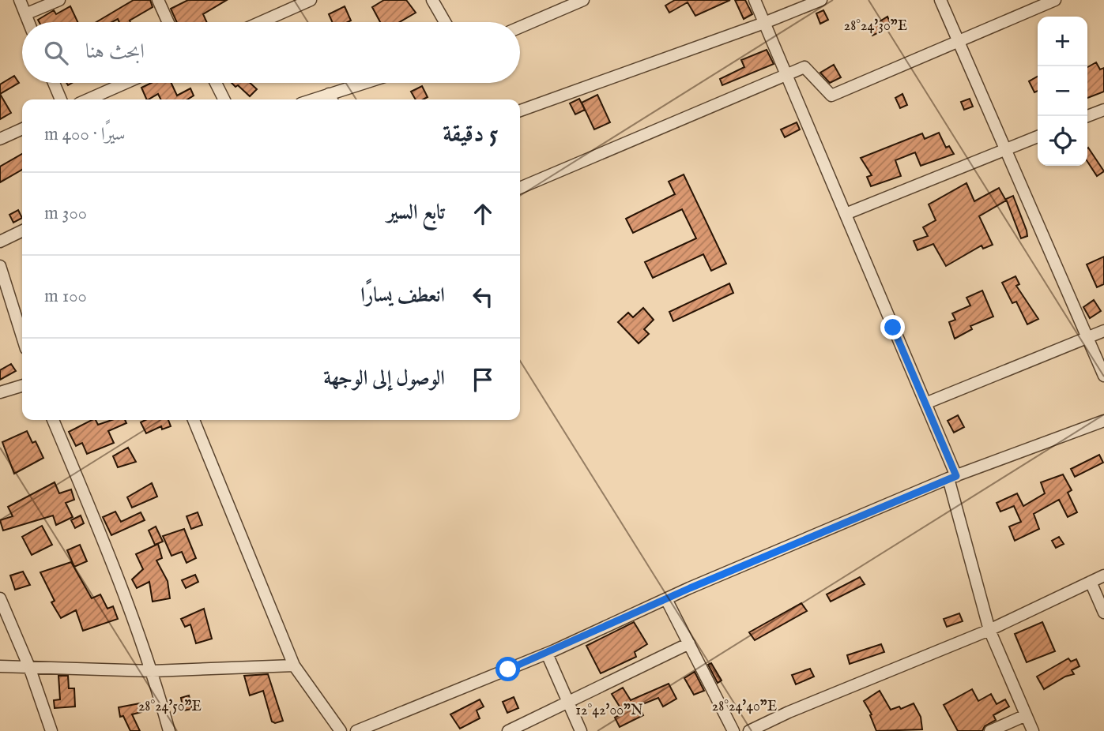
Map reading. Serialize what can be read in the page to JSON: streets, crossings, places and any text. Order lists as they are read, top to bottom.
{
  "page": {
    "map_buttons": ["+", "−"],
    "search": "ابحث هنا",
    "heading": ["5 دقيقة", "سيرًا · 400 m"],
    "list": [
      ["تابع السير", "300 m"],
      ["انعطف يسارًا", "100 m"],
      "الوصول إلى الوجهة"
    ]
  },
  "coordinates": [
    "28°24'30\"E",
    "28°24'50\"E",
    "28°24'40\"E",
    "12°42'00\"N"
  ]
}
